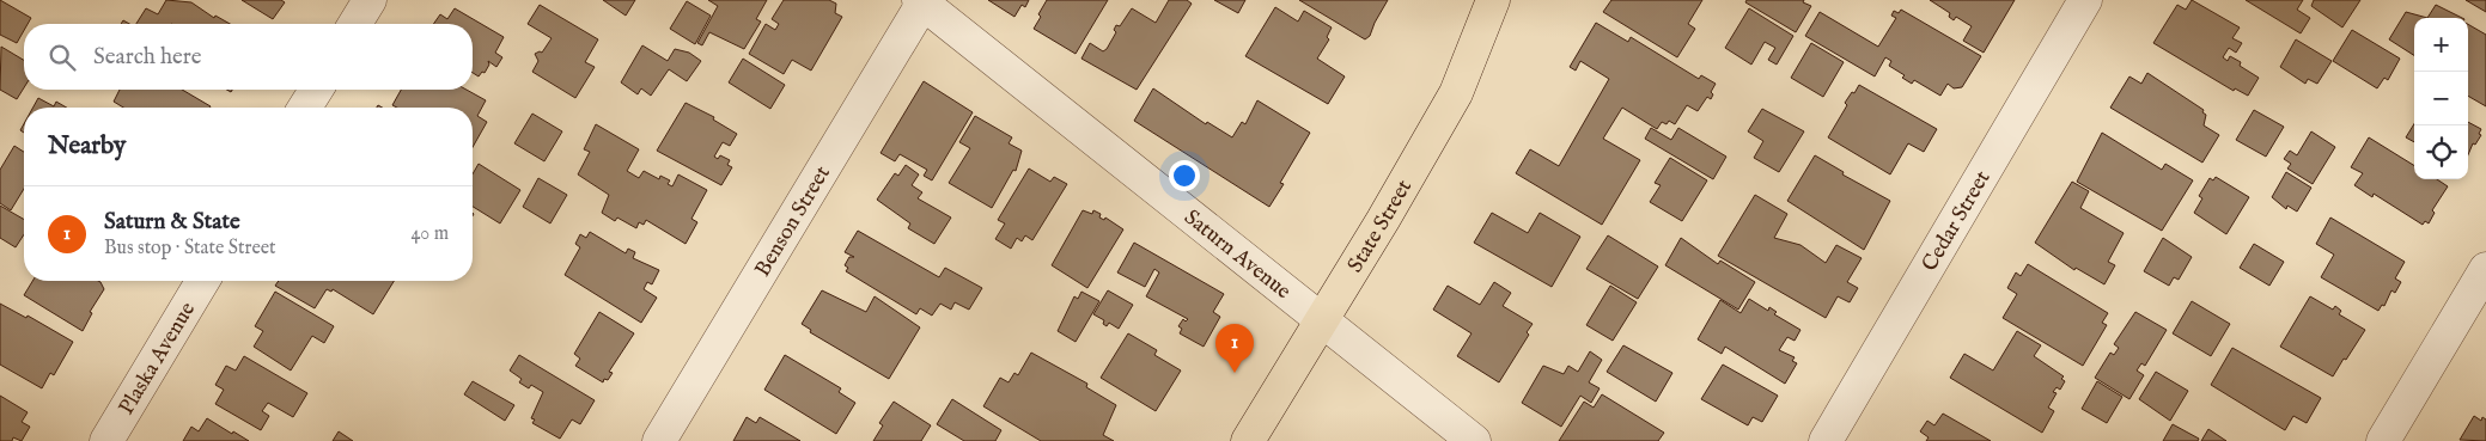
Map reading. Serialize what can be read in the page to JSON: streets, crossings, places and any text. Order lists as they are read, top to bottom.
{
  "streets": {
    "main road": ["State Street"],
    "street": [
      "Benson Street",
      "Cedar Street",
      "Saturn Avenue",
      "Plaska Avenue"
    ]
  },
  "crossings": [
    ["Benson Street", "Saturn Avenue"],
    ["State Street", "Saturn Avenue"]
  ],
  "page": {
    "map_buttons": ["+", "−"],
    "search": "Search here",
    "heading": "Nearby",
    "list": [
      {
        "mark": "1",
        "name": "Saturn & State",
        "note": "Bus stop · State Street",
        "value": "40 m"
      }
    ],
    "pins": "1"
  }
}
